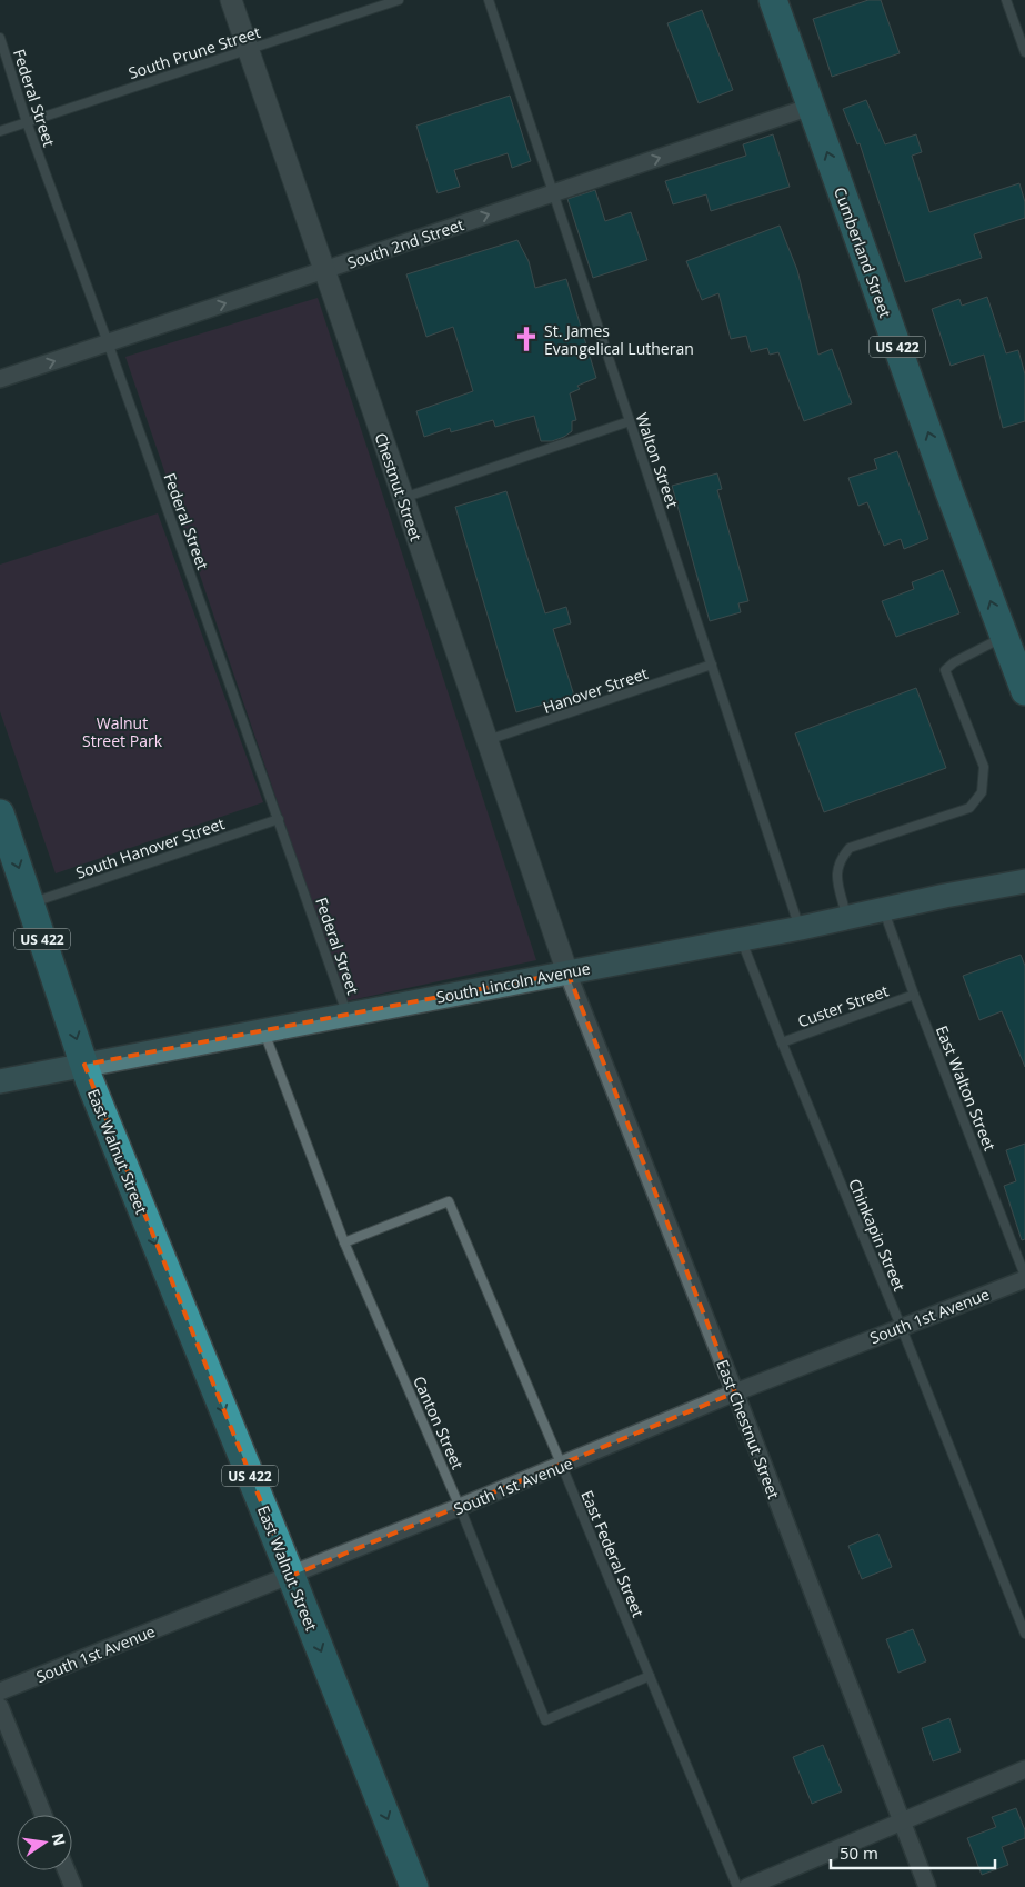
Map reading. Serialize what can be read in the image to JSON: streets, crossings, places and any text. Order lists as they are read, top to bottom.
{
  "streets": {
    "highway": ["Cumberland Street", "US 422", "East Walnut Street"],
    "main road": ["South Lincoln Avenue"],
    "street": [
      "South 2nd Street",
      "Chestnut Street",
      "South 1st Avenue",
      "East Chestnut Street"
    ],
    "lane": [
      "South Prune Street",
      "Federal Street",
      "Walton Street",
      "Hanover Street",
      "South Hanover Street",
      "Custer Street",
      "East Walton Street",
      "Chinkapin Street",
      "Canton Street",
      "East Federal Street"
    ]
  },
  "crossings": [
    ["South Prune Street", "Federal Street"],
    ["South Prune Street", "Chestnut Street"],
    ["Federal Street", "South 2nd Street"],
    ["Federal Street", "South Hanover Street"],
    ["Federal Street", "South Lincoln Avenue"],
    ["South 2nd Street", "Cumberland Street"],
    ["South 2nd Street", "Walton Street"],
    ["South 2nd Street", "Chestnut Street"],
    ["US 422", "South Hanover Street"],
    ["US 422", "South Lincoln Avenue"],
    ["US 422", "East Walnut Street"],
    ["Walton Street", "Hanover Street"],
    ["Walton Street", "South Lincoln Avenue"],
    ["Chestnut Street", "Hanover Street"],
    ["Chestnut Street", "South Lincoln Avenue"],
    ["Chestnut Street", "East Chestnut Street"],
    ["South Lincoln Avenue", "East Walton Street"],
    ["South Lincoln Avenue", "East Walnut Street"],
    ["South Lincoln Avenue", "Chinkapin Street"],
    ["South Lincoln Avenue", "Canton Street"],
    ["South Lincoln Avenue", "East Chestnut Street"],
    ["Custer Street", "East Walton Street"],
    ["Custer Street", "Chinkapin Street"],
    ["East Walton Street", "South 1st Avenue"],
    ["East Walnut Street", "South 1st Avenue"],
    ["Chinkapin Street", "South 1st Avenue"],
    ["South 1st Avenue", "Canton Street"],
    ["South 1st Avenue", "East Chestnut Street"],
    ["South 1st Avenue", "East Federal Street"],
    ["Canton Street", "East Federal Street"]
  ],
  "one_way": ["South 2nd Street", "Cumberland Street", "East Walnut Street"],
  "parks": ["Walnut Street Park"],
  "places": {
    "church": ["St. James Evangelical Lutheran"]
  },
  "scale_bar": "50 m",
  "north": "right"
}
